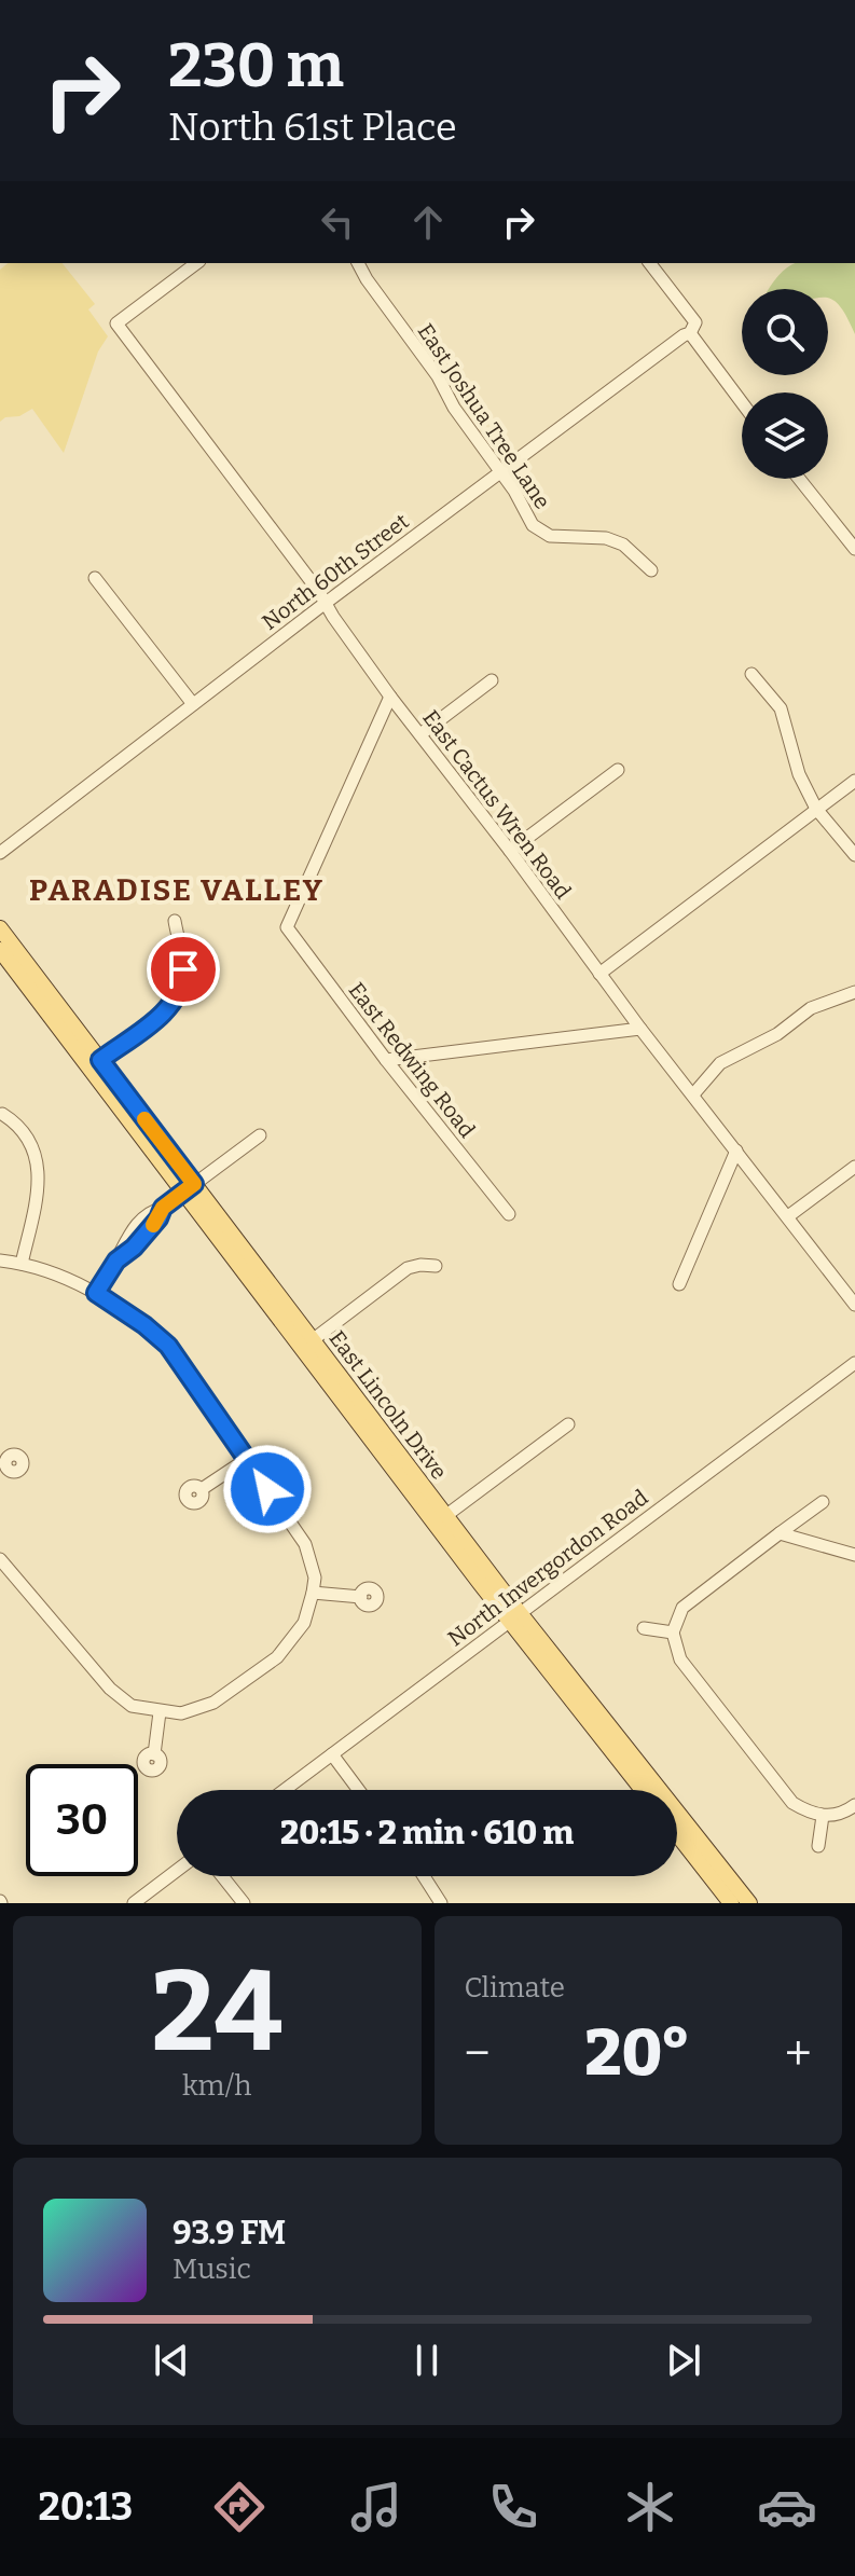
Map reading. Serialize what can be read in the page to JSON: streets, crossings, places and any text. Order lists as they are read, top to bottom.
{
  "streets": {
    "main road": ["East Lincoln Drive"],
    "street": [
      "East Joshua Tree Lane",
      "North 60th Street",
      "East Cactus Wren Road",
      "East Redwing Road",
      "North Invergordon Road"
    ]
  },
  "crossings": [
    ["East Joshua Tree Lane", "North 60th Street"],
    ["North 60th Street", "East Cactus Wren Road"],
    ["East Cactus Wren Road", "East Redwing Road"],
    ["East Lincoln Drive", "North Invergordon Road"]
  ],
  "districts": ["PARADISE VALLEY"],
  "page": {
    "turn": ["230 m", "North 61st Place"],
    "limit": "30",
    "trip": "20:15 · 2 min · 610 m",
    "tile": [
      ["24", "km/h"],
      "Climate"
    ],
    "heat": ["−", "20°", "+"],
    "song": ["93.9 FM", "Music"],
    "tabs": "20:13"
  }
}
